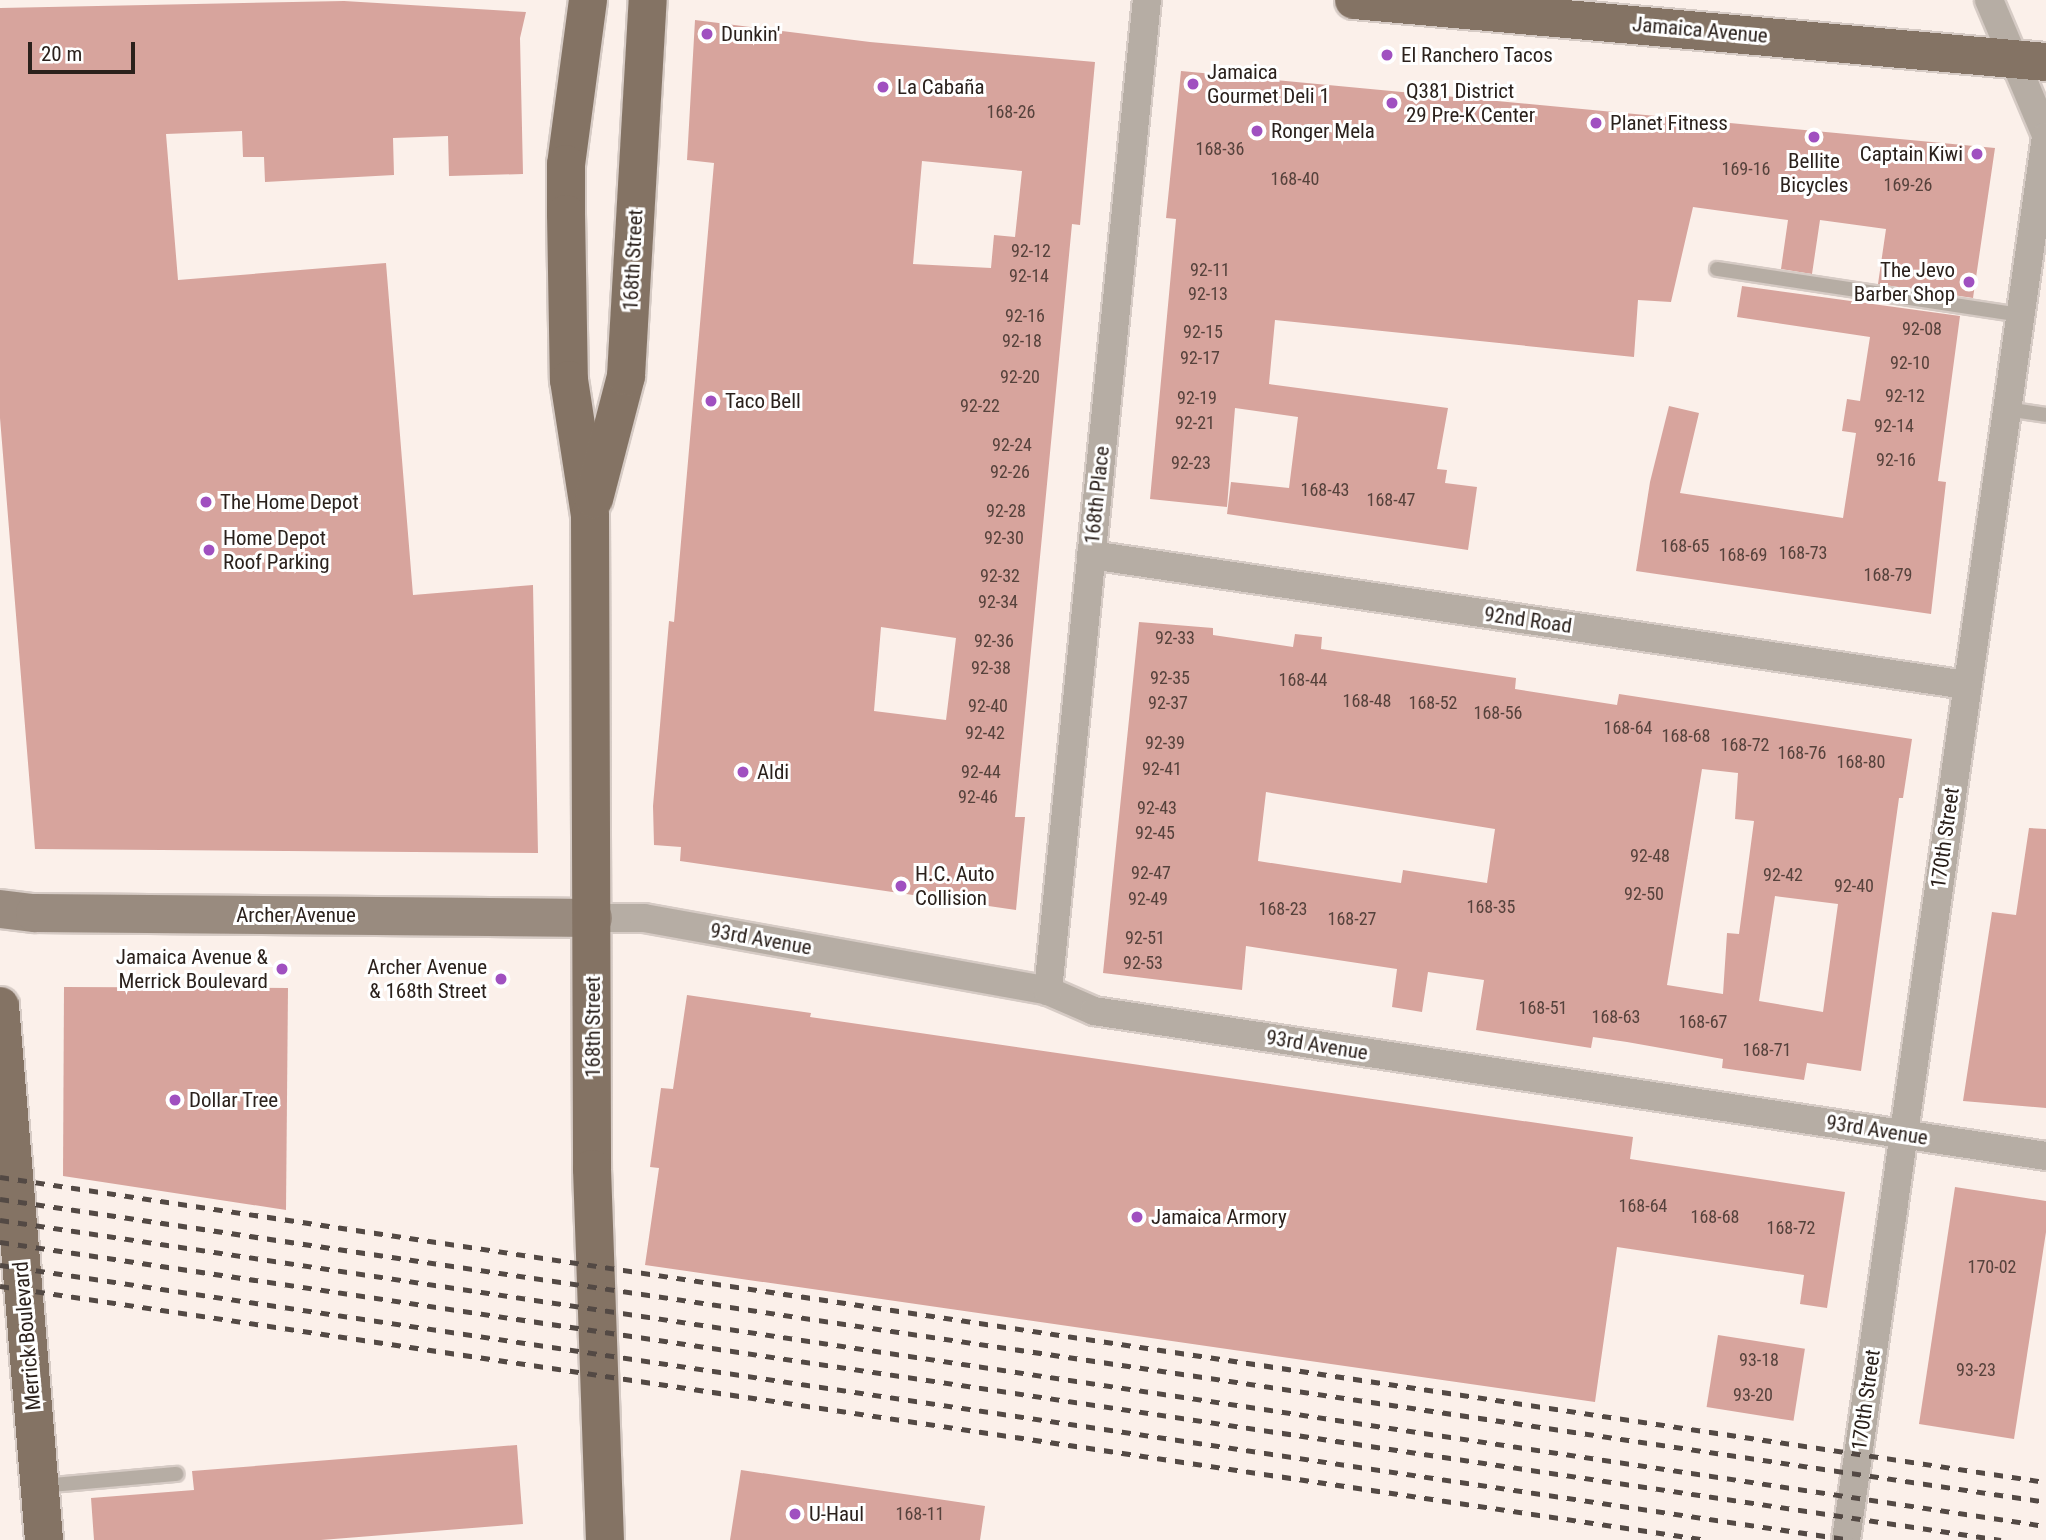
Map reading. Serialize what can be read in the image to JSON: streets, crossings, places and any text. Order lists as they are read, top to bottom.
{
  "streets": {
    "main road": ["Jamaica Avenue", "168th Street", "Merrick Boulevard"],
    "street": [
      "168th Place",
      "92nd Road",
      "170th Street",
      "Archer Avenue",
      "93rd Avenue"
    ]
  },
  "crossings": [
    ["Jamaica Avenue", "170th Street"],
    ["168th Street", "Archer Avenue"],
    ["168th Street", "93rd Avenue"],
    ["168th Place", "92nd Road"],
    ["168th Place", "93rd Avenue"],
    ["92nd Road", "170th Street"],
    ["170th Street", "93rd Avenue"],
    ["Archer Avenue", "93rd Avenue"]
  ],
  "places": [
    "Dunkin'",
    "El Ranchero Tacos",
    "Jamaica Gourmet Deli 1",
    "La Cabaña",
    "Q381 District 29 Pre-K Center",
    "Planet Fitness",
    "Ronger Mela",
    "Bellite Bicycles",
    "Captain Kiwi",
    "The Jevo Barber Shop",
    "Taco Bell",
    "The Home Depot",
    "Home Depot Roof Parking",
    "Aldi",
    "H.C. Auto Collision",
    "Jamaica Avenue & Merrick Boulevard",
    "Archer Avenue & 168th Street",
    "Dollar Tree",
    "Jamaica Armory",
    "U-Haul"
  ],
  "house_numbers": [
    "168-26",
    "168-36",
    "169-16",
    "168-40",
    "169-26",
    "92-12",
    "92-11",
    "92-14",
    "92-13",
    "92-16",
    "92-08",
    "92-15",
    "92-18",
    "92-17",
    "92-10",
    "92-20",
    "92-12",
    "92-19",
    "92-22",
    "92-21",
    "92-14",
    "92-24",
    "92-16",
    "92-23",
    "92-26",
    "168-43",
    "168-47",
    "92-28",
    "92-30",
    "168-65",
    "168-73",
    "168-69",
    "168-79",
    "92-32",
    "92-34",
    "92-33",
    "92-36",
    "92-38",
    "92-35",
    "168-44",
    "168-48",
    "92-37",
    "168-52",
    "92-40",
    "168-56",
    "168-64",
    "92-42",
    "168-68",
    "92-39",
    "168-72",
    "168-76",
    "168-80",
    "92-41",
    "92-44",
    "92-46",
    "92-43",
    "92-45",
    "92-48",
    "92-47",
    "92-42",
    "92-40",
    "92-50",
    "92-49",
    "168-35",
    "168-23",
    "168-27",
    "92-51",
    "92-53",
    "168-51",
    "168-63",
    "168-67",
    "168-71",
    "168-64",
    "168-68",
    "168-72",
    "170-02",
    "93-18",
    "93-23",
    "93-20",
    "168-11"
  ],
  "scale_bar": "20 m"
}
